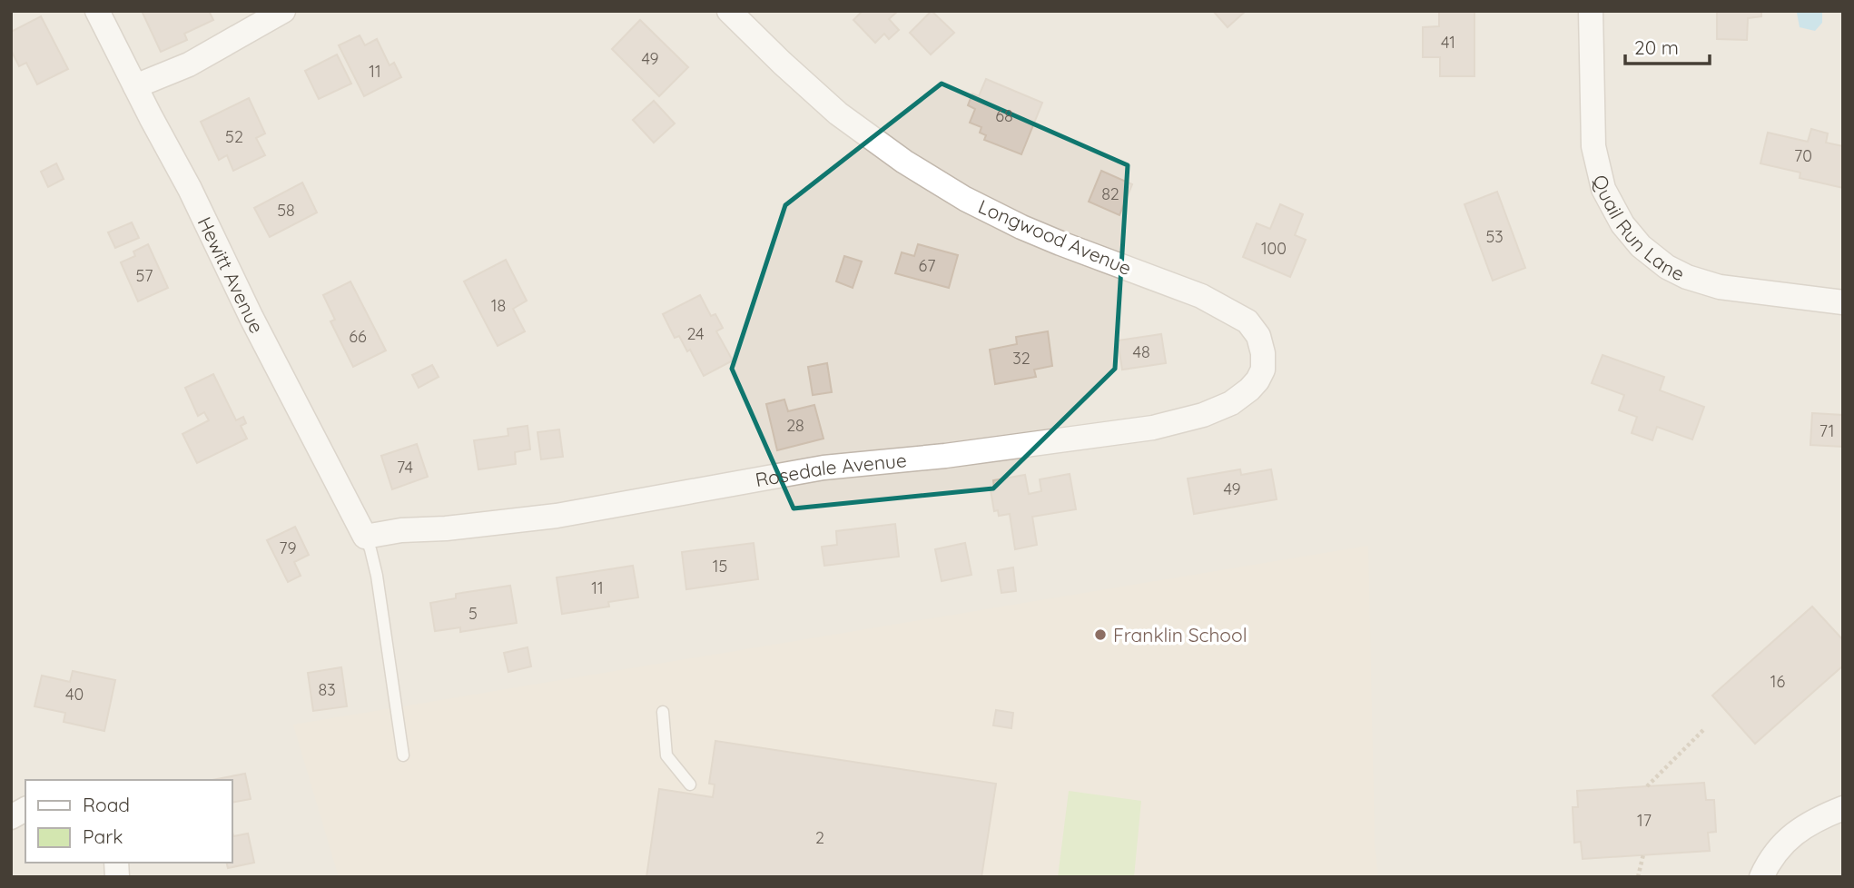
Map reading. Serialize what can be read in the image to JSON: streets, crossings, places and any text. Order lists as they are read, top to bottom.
{
  "streets": {
    "street": [
      "Quail Run Lane",
      "Longwood Avenue",
      "Hewitt Avenue",
      "Rosedale Avenue"
    ]
  },
  "crossings": [
    ["Longwood Avenue", "Rosedale Avenue"],
    ["Hewitt Avenue", "Rosedale Avenue"]
  ],
  "places": ["Franklin School"],
  "house_numbers": [
    "41",
    "49",
    "11",
    "68",
    "52",
    "70",
    "82",
    "58",
    "53",
    "100",
    "67",
    "57",
    "18",
    "24",
    "66",
    "48",
    "32",
    "28",
    "71",
    "74",
    "49",
    "79",
    "15",
    "11",
    "5",
    "16",
    "83",
    "40",
    "17",
    "2"
  ],
  "legend": ["Road", "Park"],
  "scale_bar": "20 m"
}
